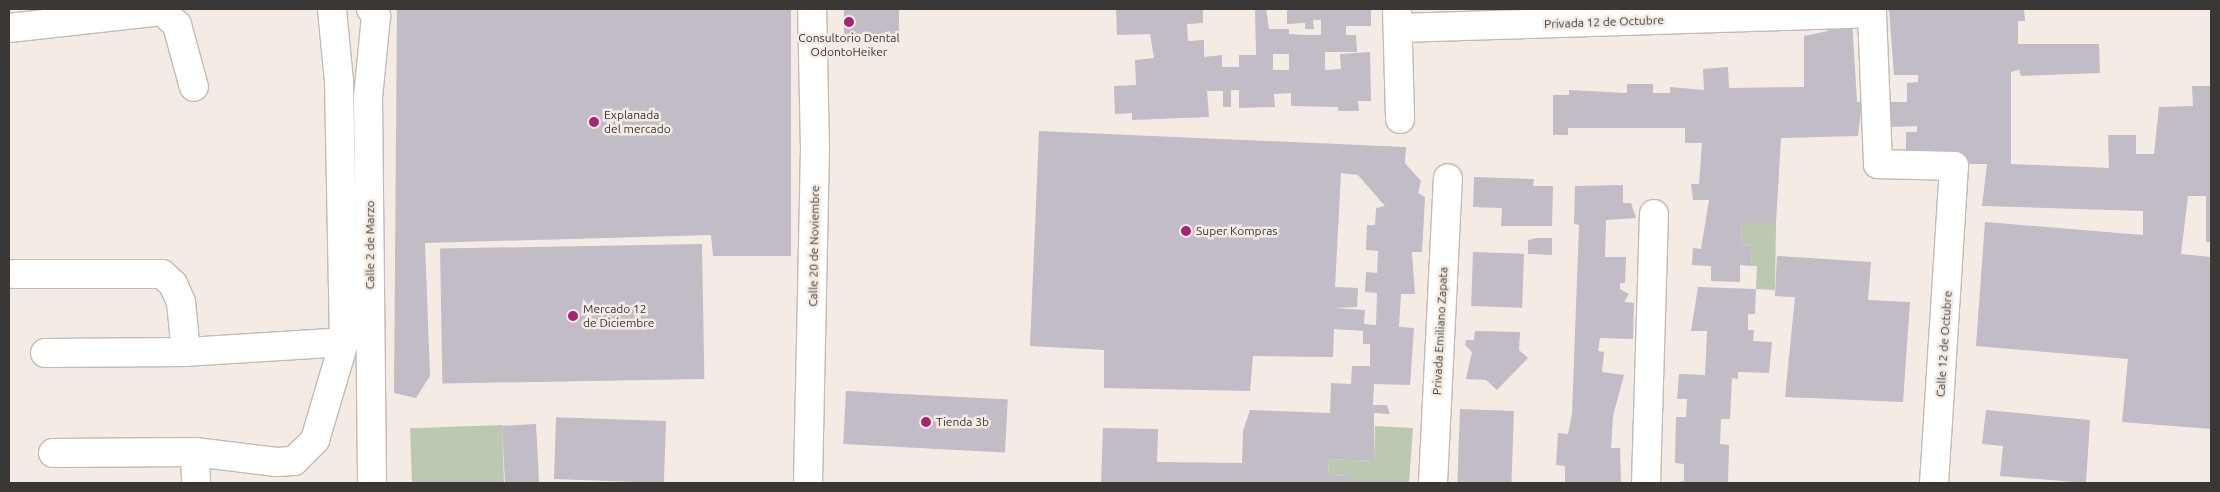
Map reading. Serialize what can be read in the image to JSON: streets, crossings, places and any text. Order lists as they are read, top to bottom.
{
  "streets": {
    "street": [
      "Privada 12 de Octubre",
      "Calle 2 de Marzo",
      "Calle 20 de Noviembre",
      "Privada Emiliano Zapata",
      "Calle 12 de Octubre"
    ]
  },
  "crossings": [
    ["Privada 12 de Octubre", "Calle 12 de Octubre"]
  ],
  "places": [
    "Consultorio Dental OdontoHeiker",
    "Explanada del mercado",
    "Super Kompras",
    "Mercado 12 de Diciembre",
    "Tienda 3b"
  ]
}
